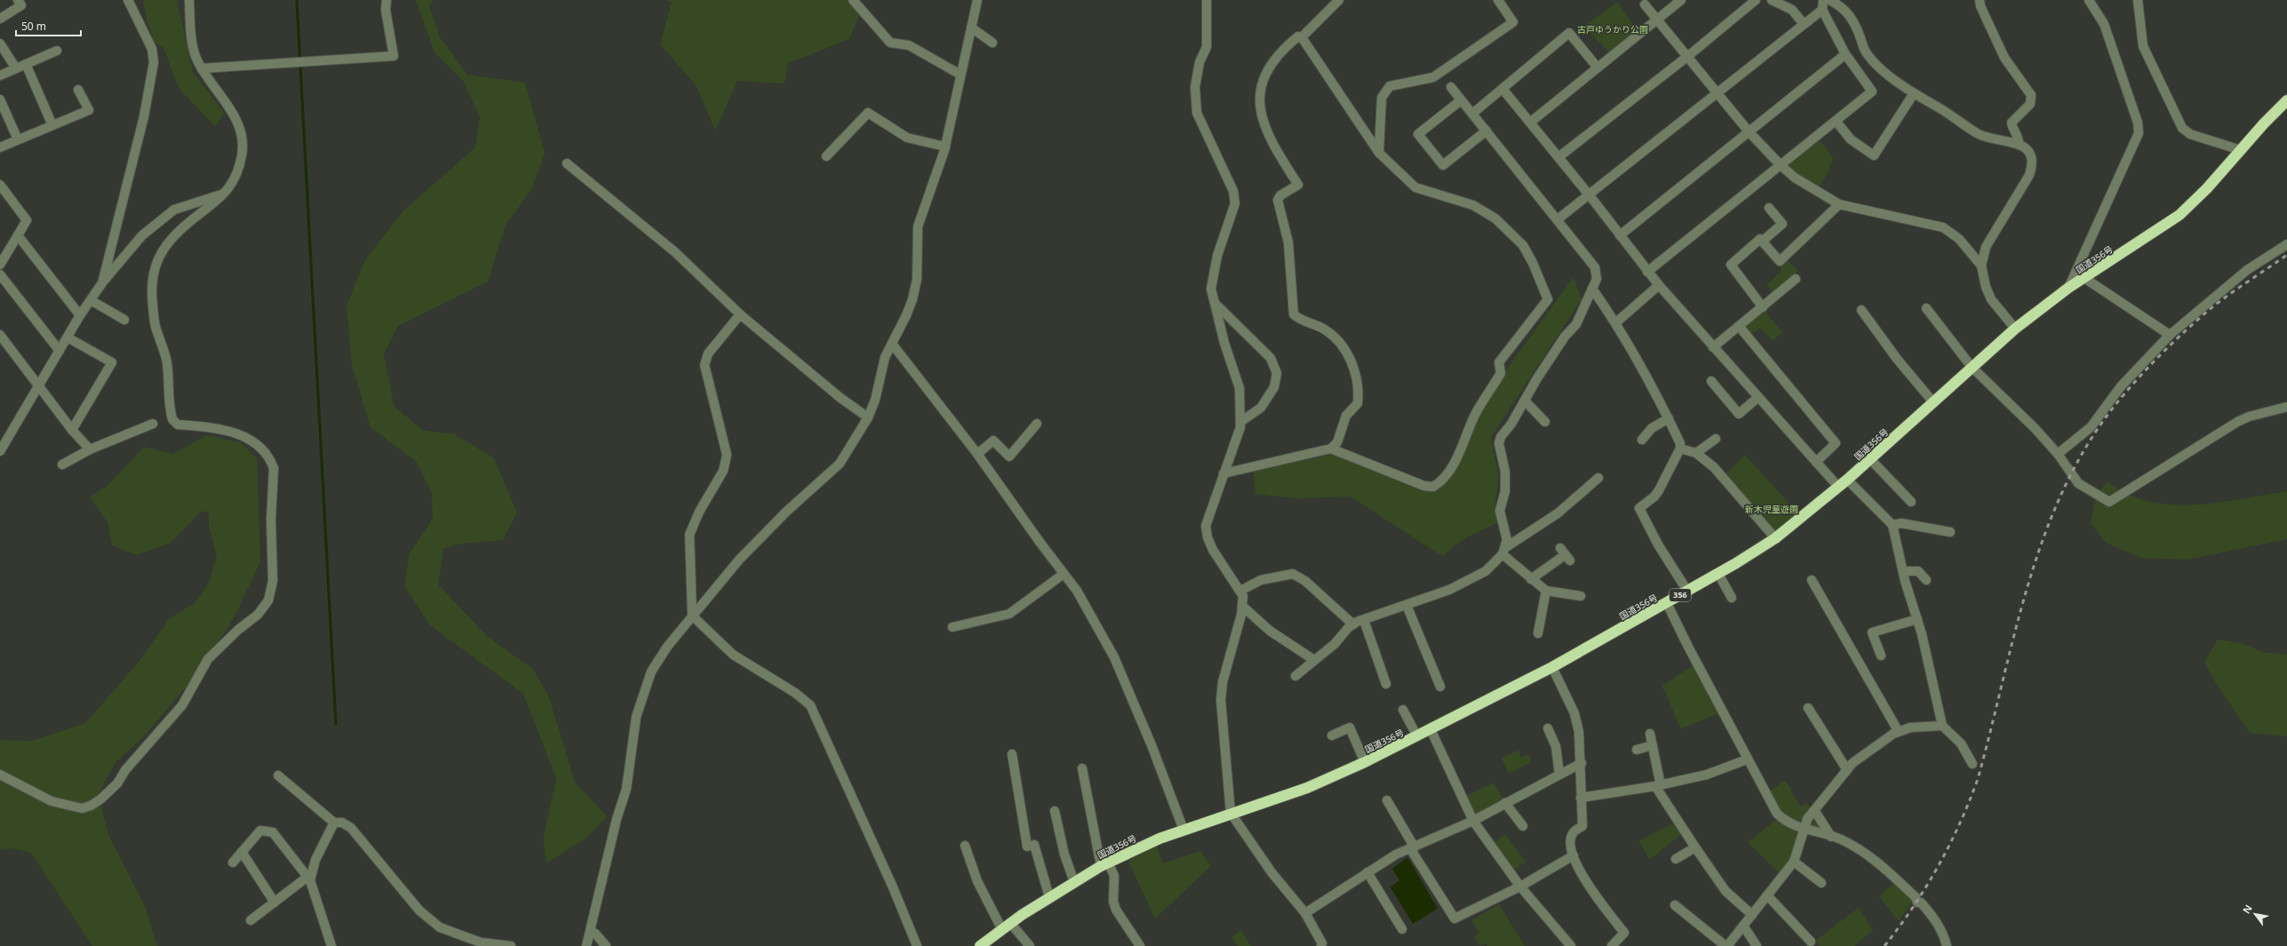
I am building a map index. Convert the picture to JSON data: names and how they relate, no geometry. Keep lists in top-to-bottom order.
{
  "streets": {
    "highway": ["国道356号", "356"]
  },
  "parks": ["古戸ゆうかり公園", "新木児童遊園"],
  "scale_bar": "50 m",
  "north": "top left"
}
